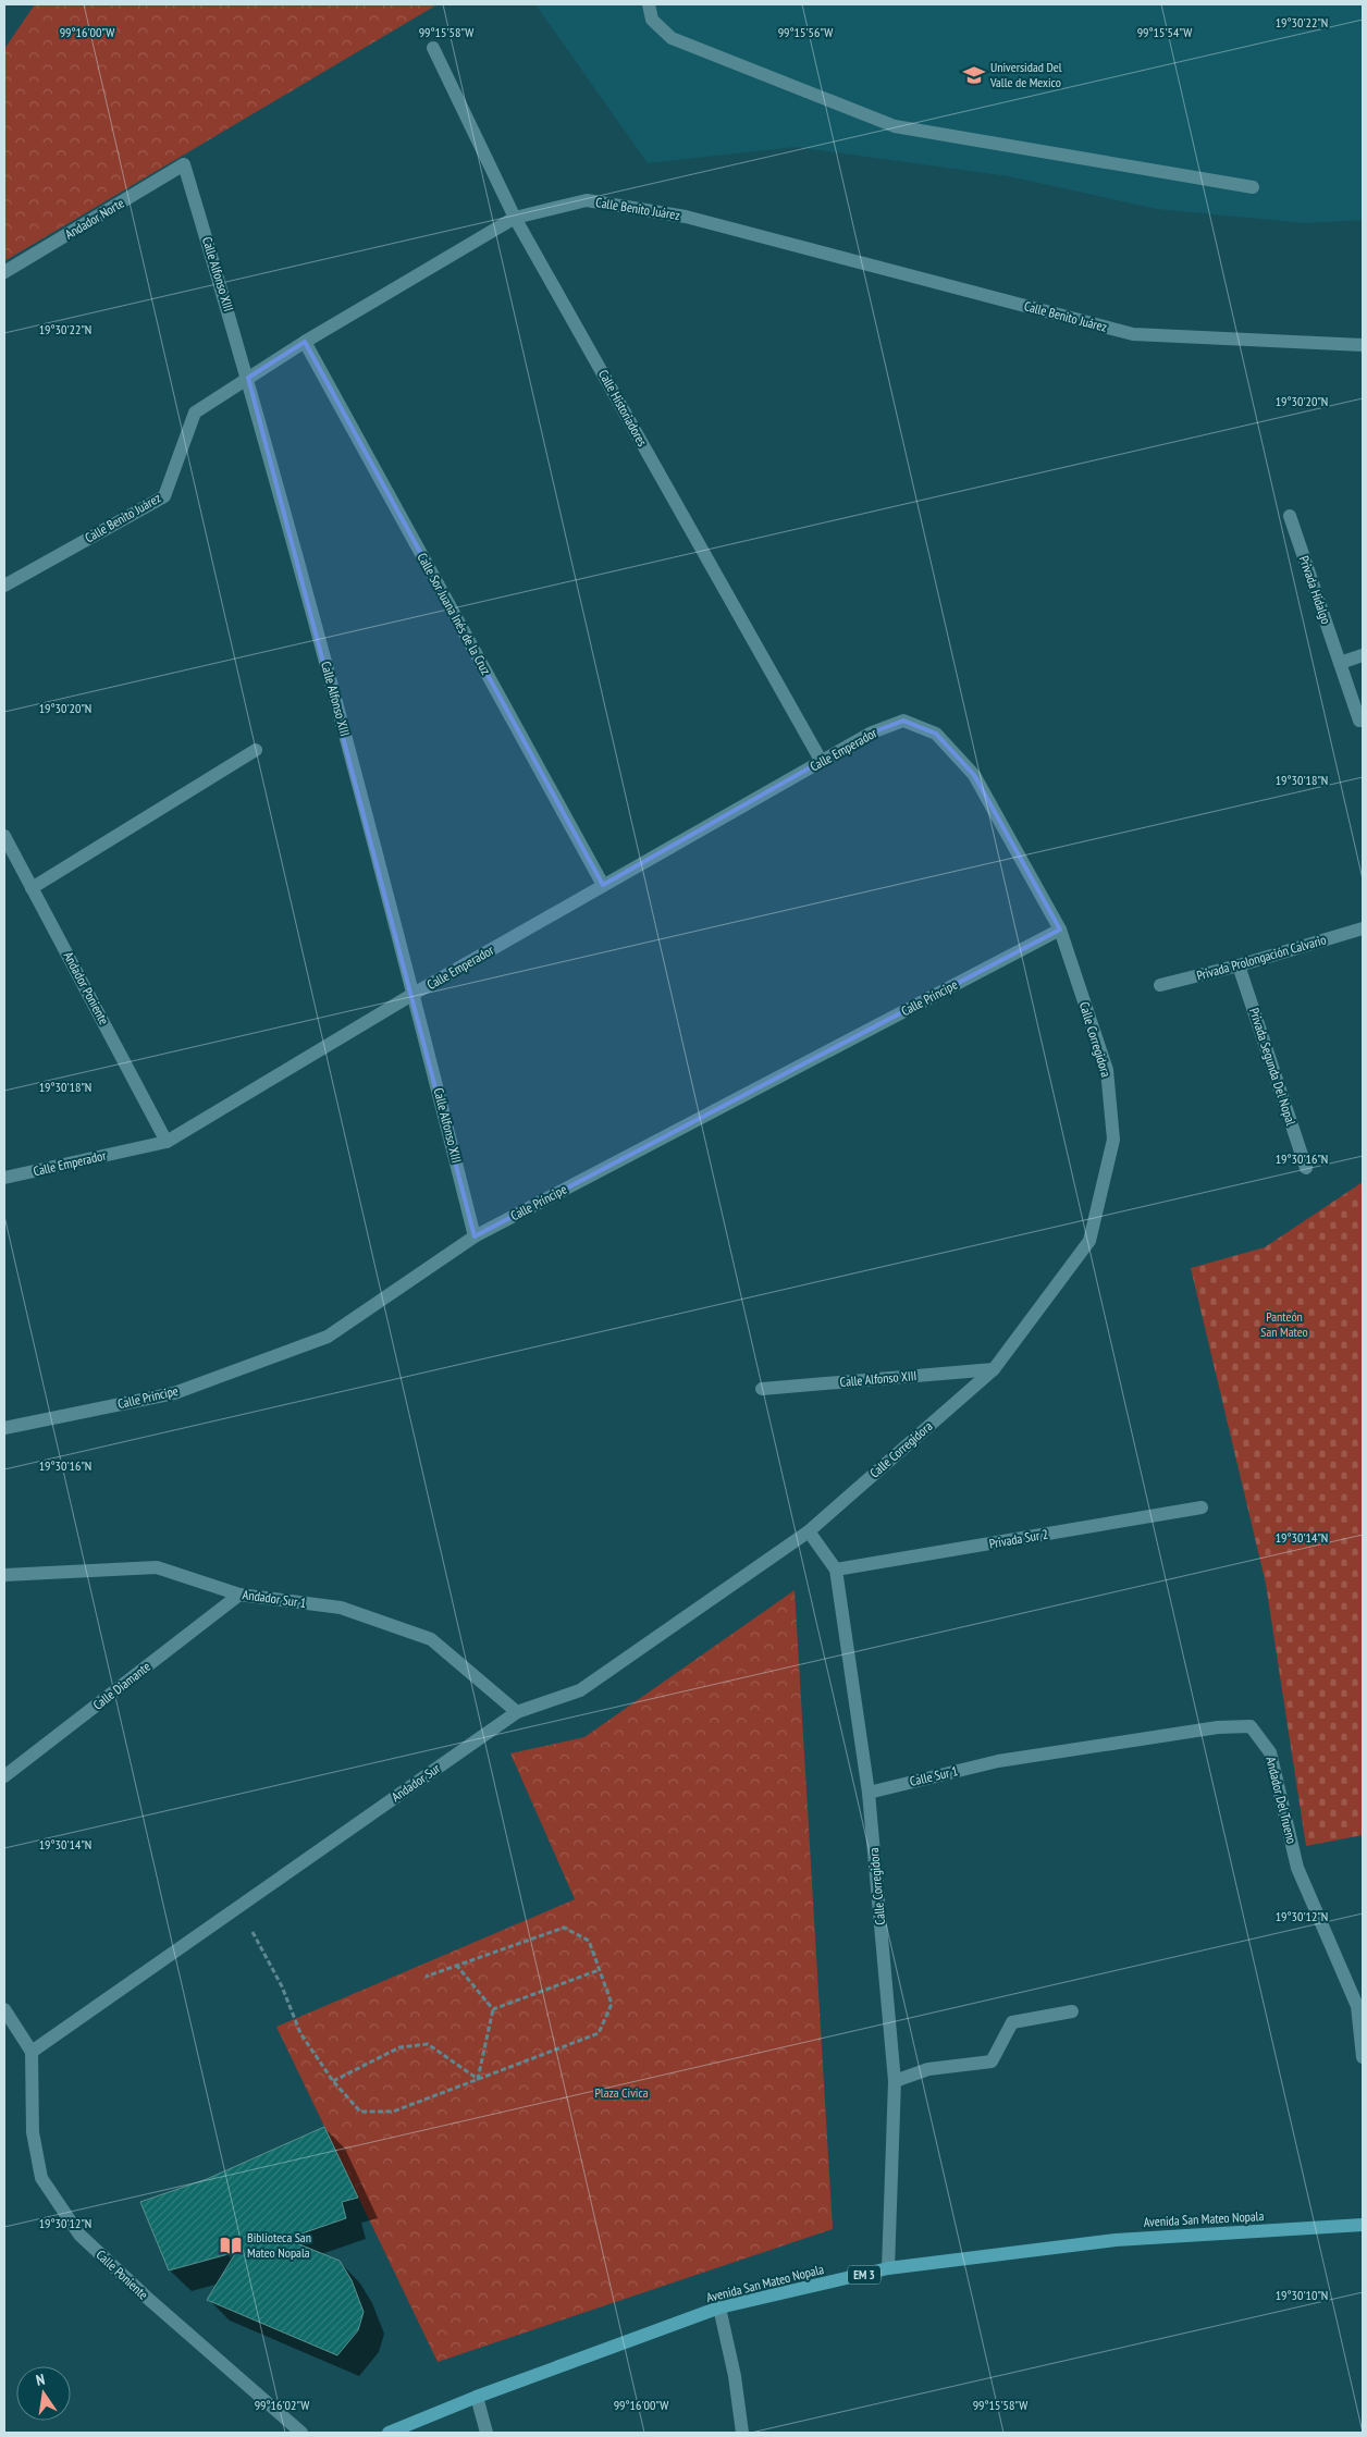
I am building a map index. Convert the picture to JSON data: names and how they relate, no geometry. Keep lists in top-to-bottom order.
{
  "streets": {
    "main road": ["Avenida San Mateo Nopala", "EM 3"],
    "street": [
      "Calle Benito Juárez",
      "Andador Norte",
      "Calle Alfonso XIII",
      "Calle Historiadores",
      "Privada Hidalgo",
      "Calle Sor Juana Inés de la Cruz",
      "Calle Emperador",
      "Privada Prolongación Calvario",
      "Andador Poniente",
      "Calle Príncipe",
      "Calle Corregidora",
      "Privada Segunda Del Nopal",
      "Privada Sur 2",
      "Andador Sur 1",
      "Calle Diamante",
      "Calle Sur 1",
      "Andador Sur",
      "Andador Del Trueno",
      "Calle Poniente"
    ]
  },
  "crossings": [
    ["Calle Benito Juárez", "Calle Alfonso XIII"],
    ["Calle Benito Juárez", "Calle Historiadores"],
    ["Calle Benito Juárez", "Calle Sor Juana Inés de la Cruz"],
    ["Andador Norte", "Calle Alfonso XIII"],
    ["Calle Alfonso XIII", "Calle Emperador"],
    ["Calle Alfonso XIII", "Calle Príncipe"],
    ["Calle Alfonso XIII", "Calle Corregidora"],
    ["Calle Historiadores", "Calle Emperador"],
    ["Calle Sor Juana Inés de la Cruz", "Calle Emperador"],
    ["Calle Emperador", "Andador Poniente"],
    ["Calle Emperador", "Calle Corregidora"],
    ["Privada Prolongación Calvario", "Privada Segunda Del Nopal"],
    ["Calle Príncipe", "Calle Corregidora"],
    ["Calle Corregidora", "Privada Sur 2"],
    ["Calle Corregidora", "Calle Sur 1"],
    ["Calle Corregidora", "Andador Sur"],
    ["Calle Corregidora", "Avenida San Mateo Nopala"],
    ["Andador Sur 1", "Calle Diamante"],
    ["Andador Sur 1", "Andador Sur"],
    ["Calle Sur 1", "Andador Del Trueno"],
    ["Andador Sur", "Calle Poniente"]
  ],
  "parks": ["Panteón San Mateo", "Plaza Civica"],
  "places": {
    "school or university": ["Universidad Del Valle de Mexico"],
    "library": ["Biblioteca San Mateo Nopala"]
  },
  "north": "top",
  "coordinates": [
    "19°30'22\"N",
    "99°16'00\"W",
    "99°15'58\"W",
    "99°15'56\"W",
    "99°15'54\"W",
    "19°30'20\"N",
    "19°30'18\"N",
    "19°30'16\"N",
    "19°30'14\"N",
    "19°30'12\"N",
    "19°30'10\"N",
    "99°16'02\"W"
  ]
}
